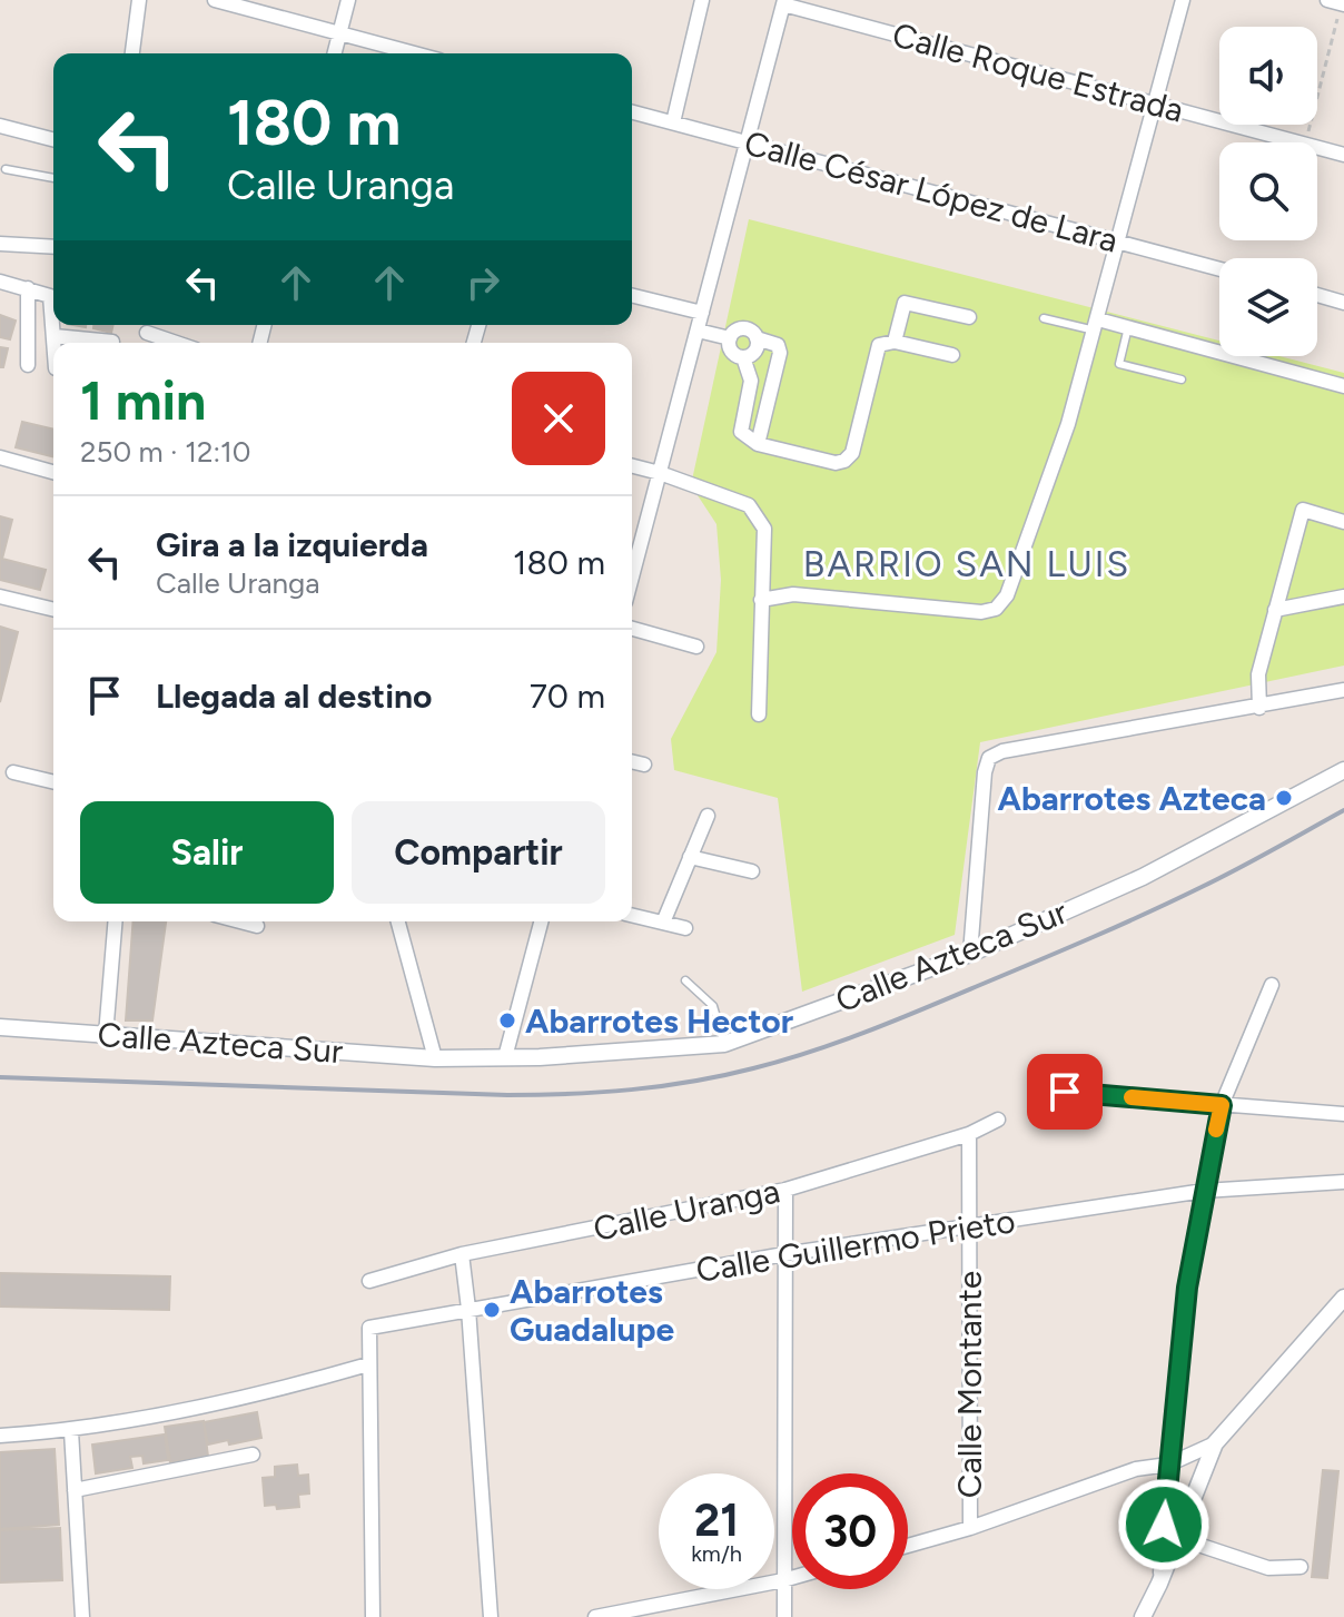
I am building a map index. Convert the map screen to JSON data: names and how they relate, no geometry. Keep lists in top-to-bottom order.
{
  "streets": {
    "street": [
      "Calle Roque Estrada",
      "Calle César López de Lara",
      "Calle Azteca Sur",
      "Calle Uranga",
      "Calle Guillermo Prieto",
      "Calle Montante"
    ]
  },
  "crossings": [
    ["Calle Uranga", "Calle Montante"],
    ["Calle Guillermo Prieto", "Calle Montante"]
  ],
  "districts": ["BARRIO SAN LUIS"],
  "places": ["Abarrotes Azteca", "Abarrotes Hector", "Abarrotes Guadalupe"],
  "page": {
    "turn": ["180 m", "Calle Uranga"],
    "heading": ["1 min", "250 m · 12:10"],
    "list": [
      {
        "name": "Gira a la izquierda",
        "note": "Calle Uranga",
        "value": "180 m"
      },
      {
        "name": "Llegada al destino",
        "value": "70 m"
      }
    ],
    "buttons": ["Salir", "Compartir"],
    "speed": "21 km/h",
    "limit": "30"
  }
}
